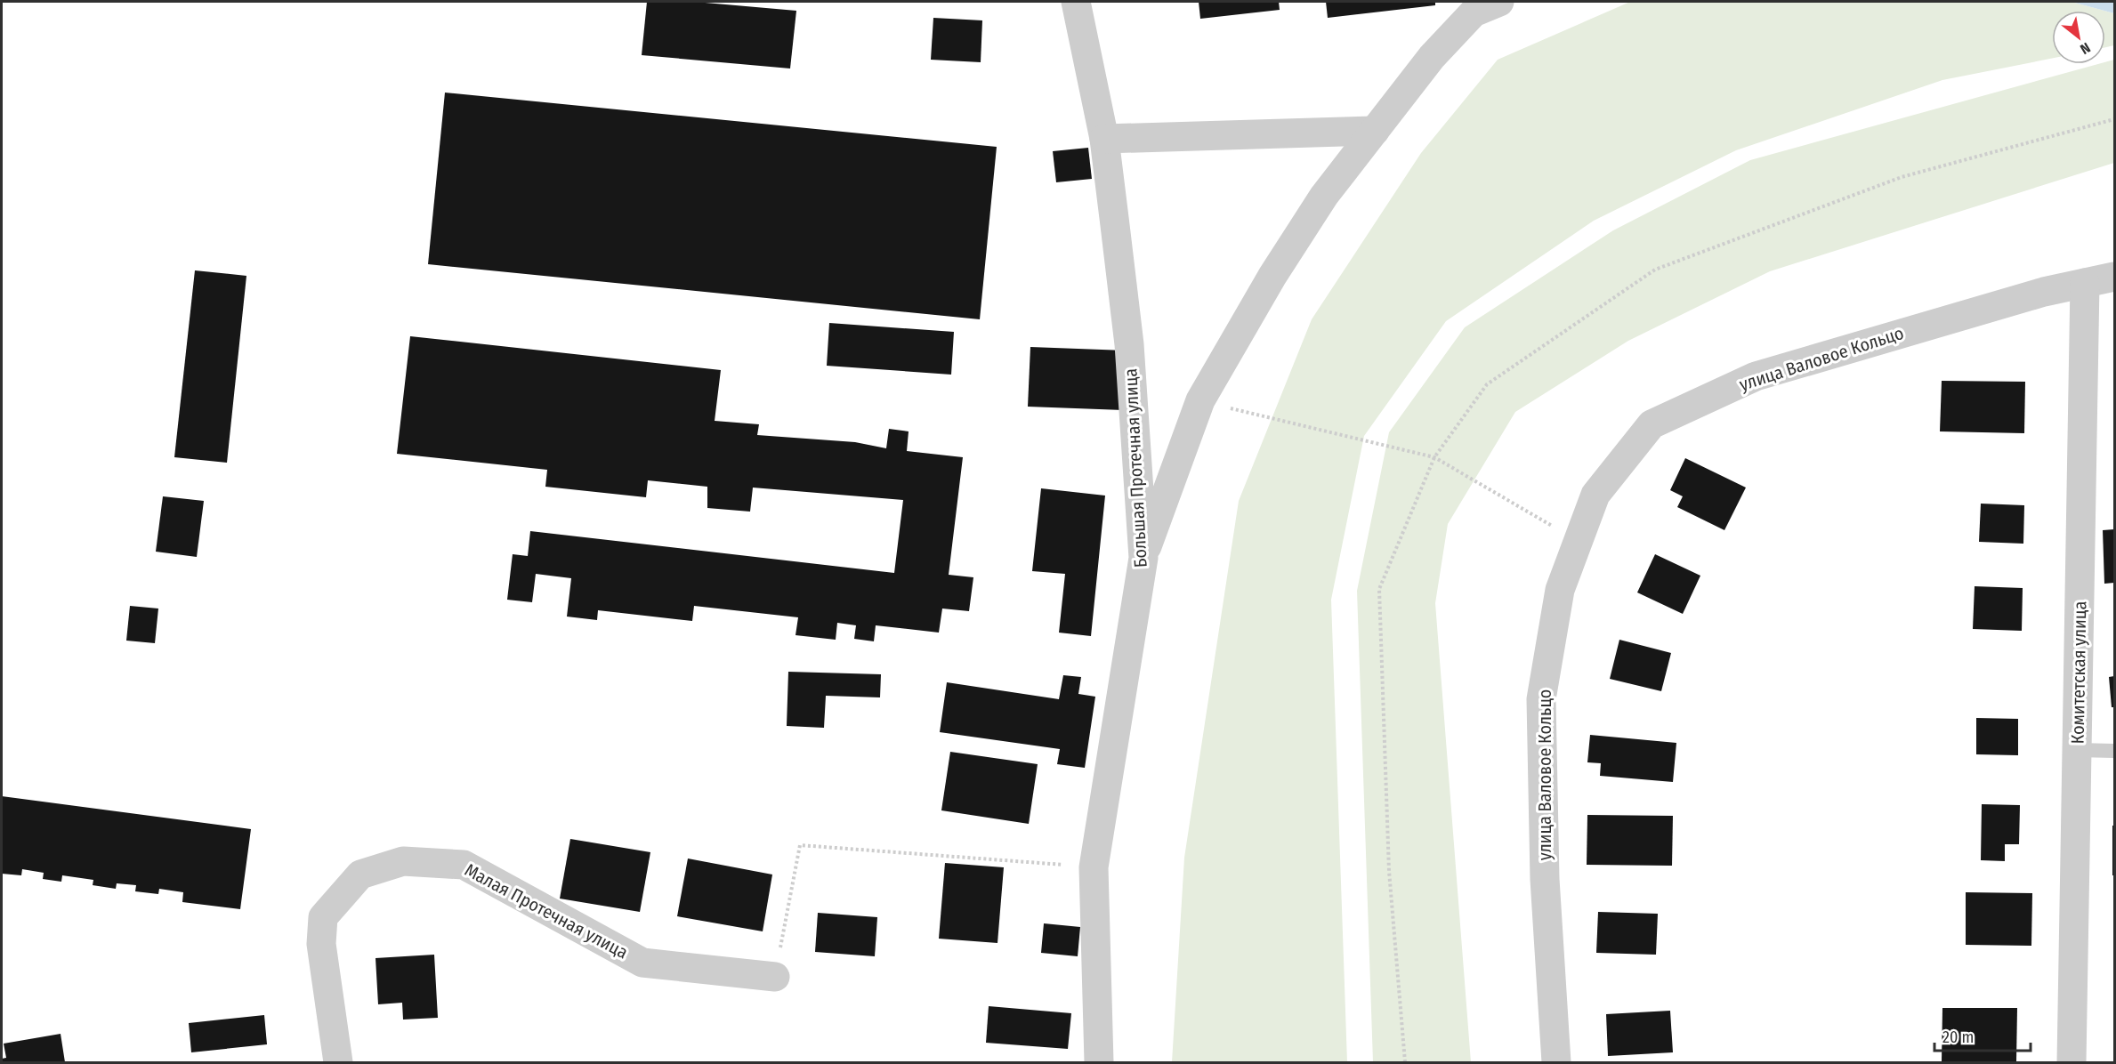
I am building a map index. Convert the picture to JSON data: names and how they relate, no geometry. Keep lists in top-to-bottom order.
{
  "streets": {
    "street": [
      "улица Валовое Кольцо",
      "Большая Протечная улица",
      "Комитетская улица",
      "Малая Протечная улица"
    ]
  },
  "crossings": [
    ["улица Валовое Кольцо", "Комитетская улица"]
  ],
  "scale_bar": "20 m",
  "north": "bottom right"
}
